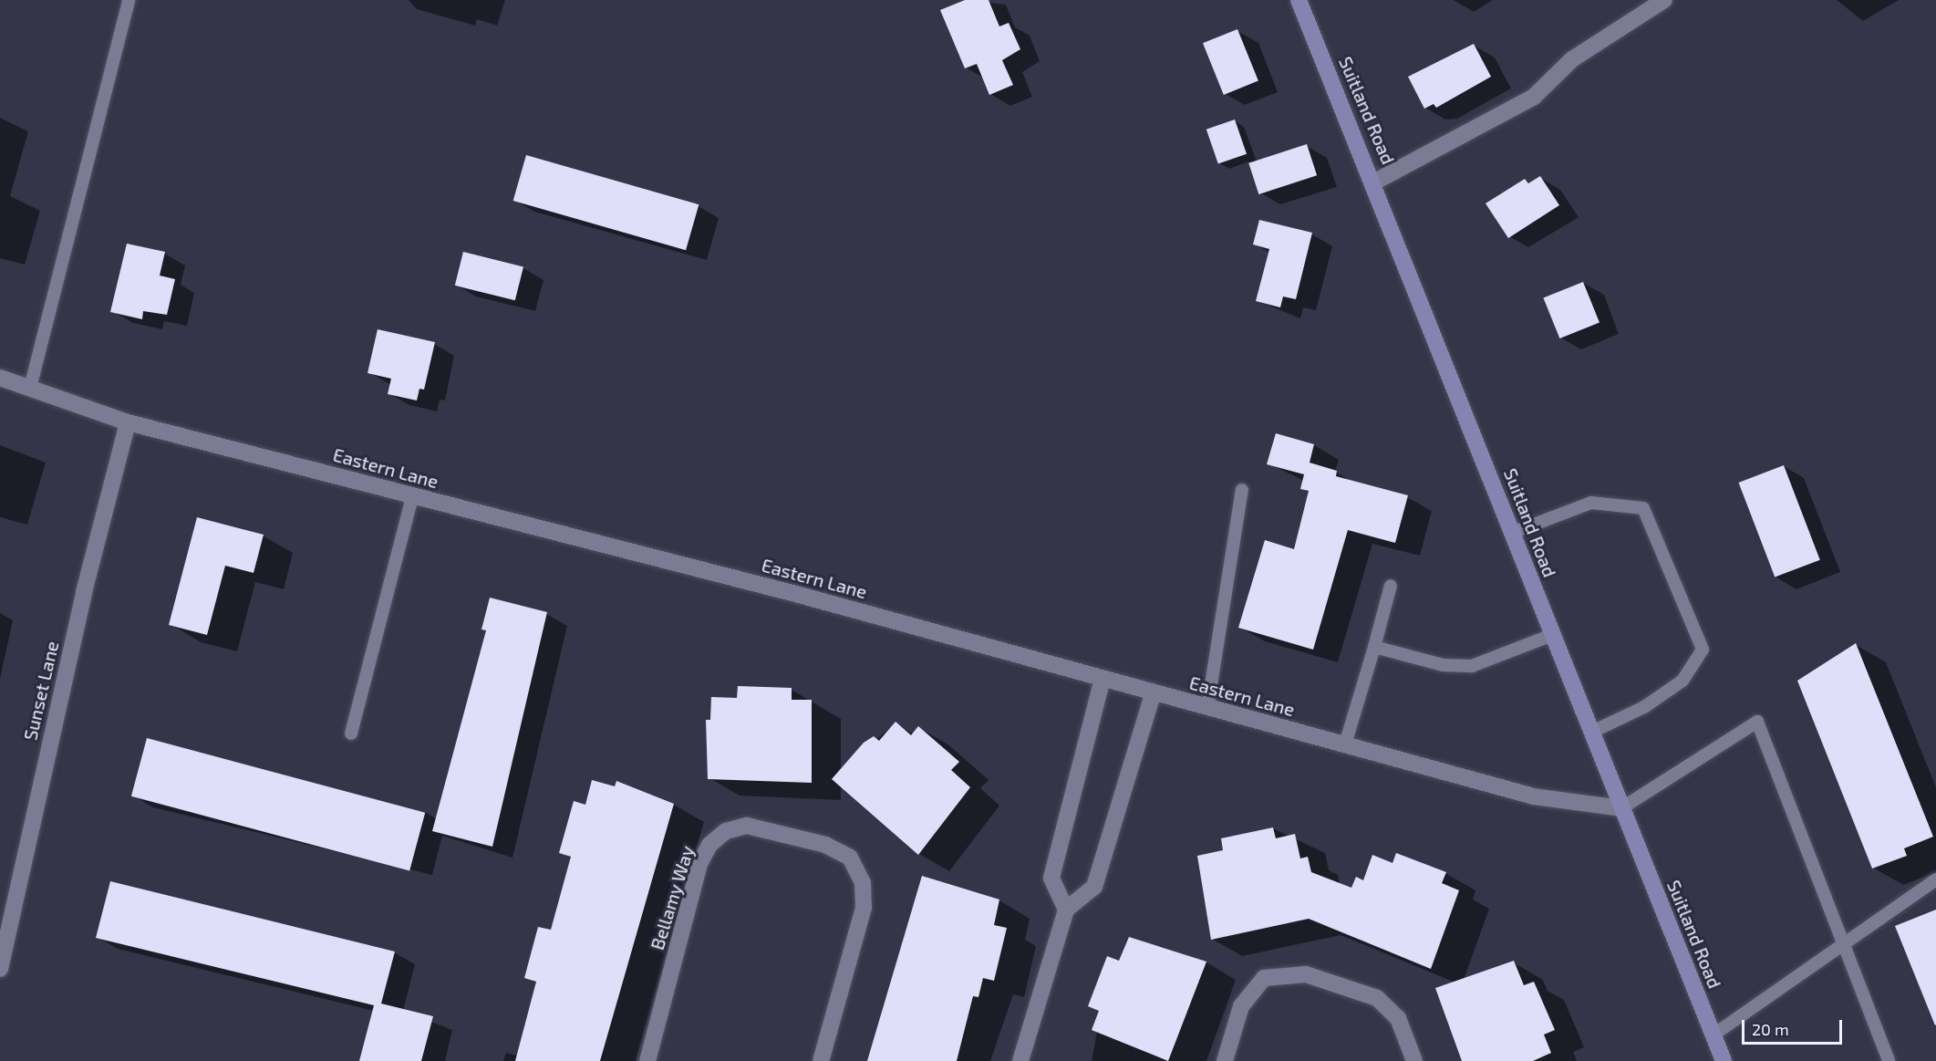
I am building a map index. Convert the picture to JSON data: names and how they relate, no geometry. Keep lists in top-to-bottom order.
{
  "streets": {
    "main road": ["Suitland Road"],
    "street": ["Eastern Lane", "Sunset Lane", "Bellamy Way"]
  },
  "crossings": [
    ["Suitland Road", "Eastern Lane"],
    ["Eastern Lane", "Sunset Lane"]
  ],
  "scale_bar": "20 m"
}
